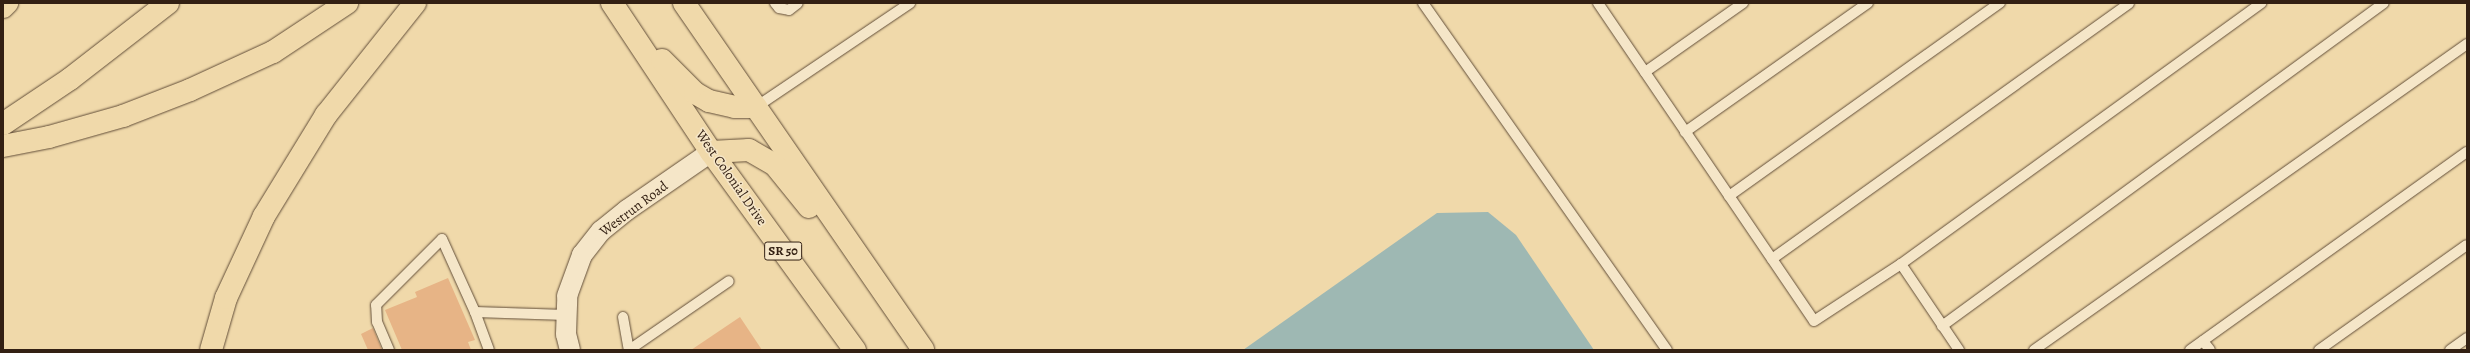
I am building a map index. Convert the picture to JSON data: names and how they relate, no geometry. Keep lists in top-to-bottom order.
{
  "streets": {
    "highway": ["West Colonial Drive", "SR 50"],
    "street": ["Westrun Road"]
  },
  "crossings": [
    ["West Colonial Drive", "Westrun Road"]
  ]
}
